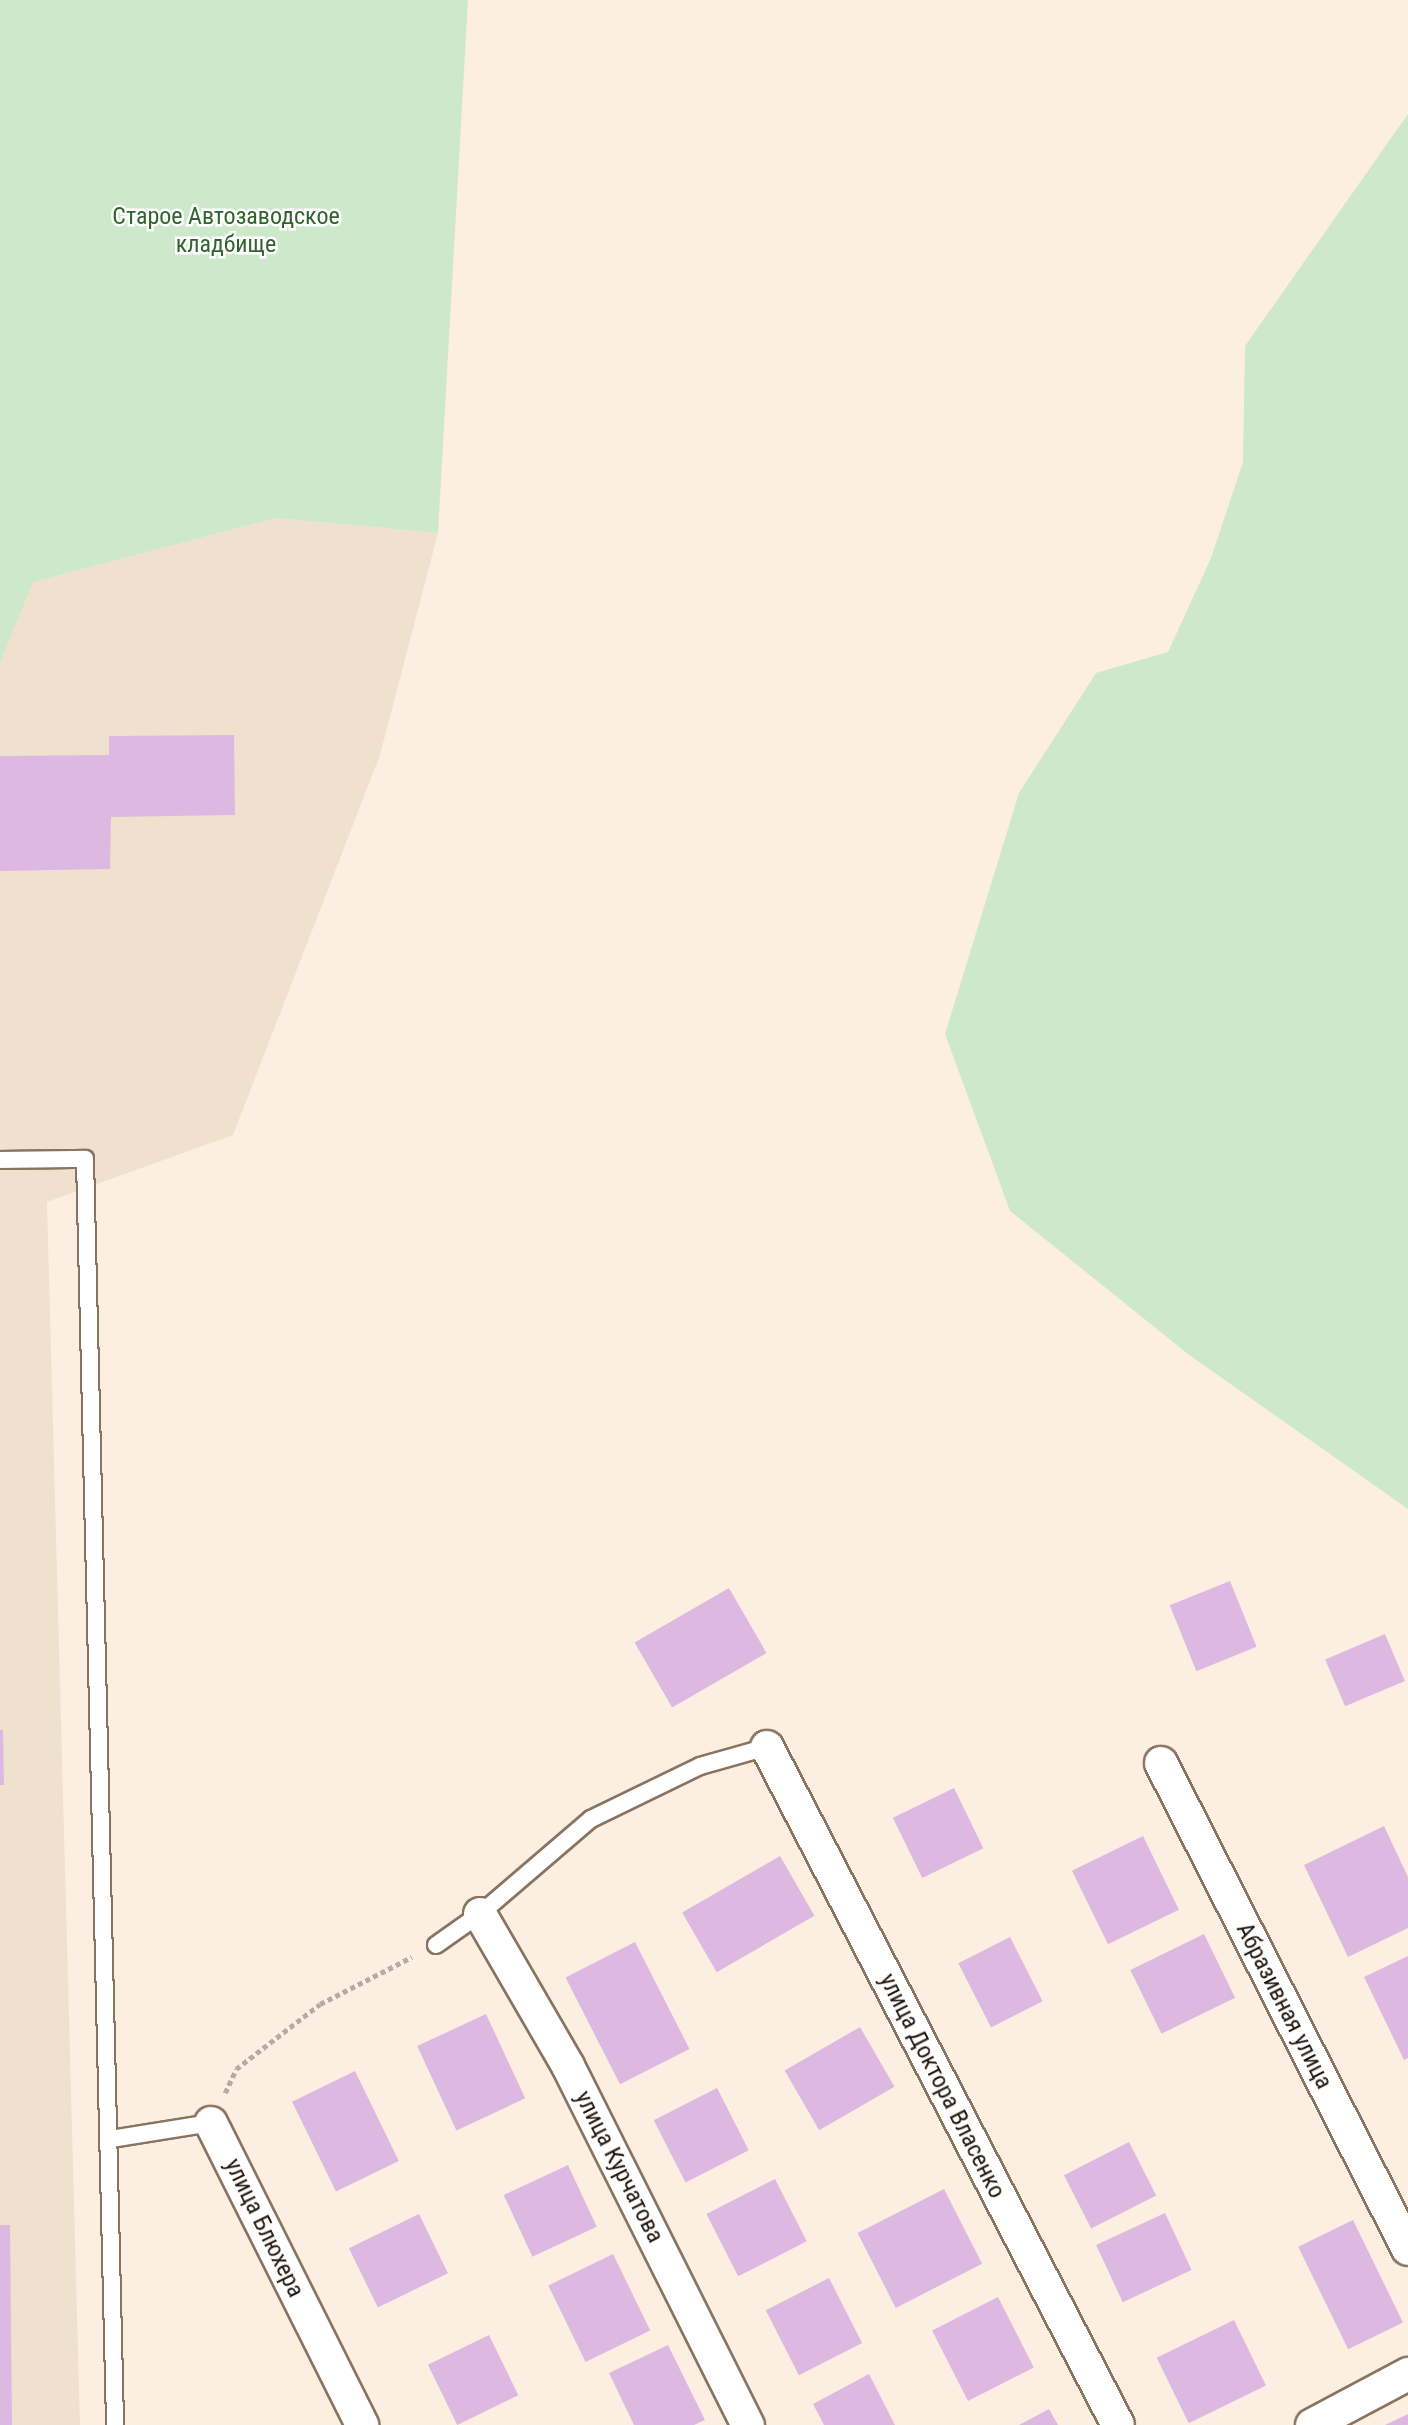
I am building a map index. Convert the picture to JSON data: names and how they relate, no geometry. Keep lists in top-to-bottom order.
{
  "streets": {
    "street": [
      "Абразивная улица",
      "улица Доктора Власенко",
      "улица Курчатова",
      "улица Блюхера"
    ]
  },
  "parks": ["Старое Автозаводское кладбище"]
}
